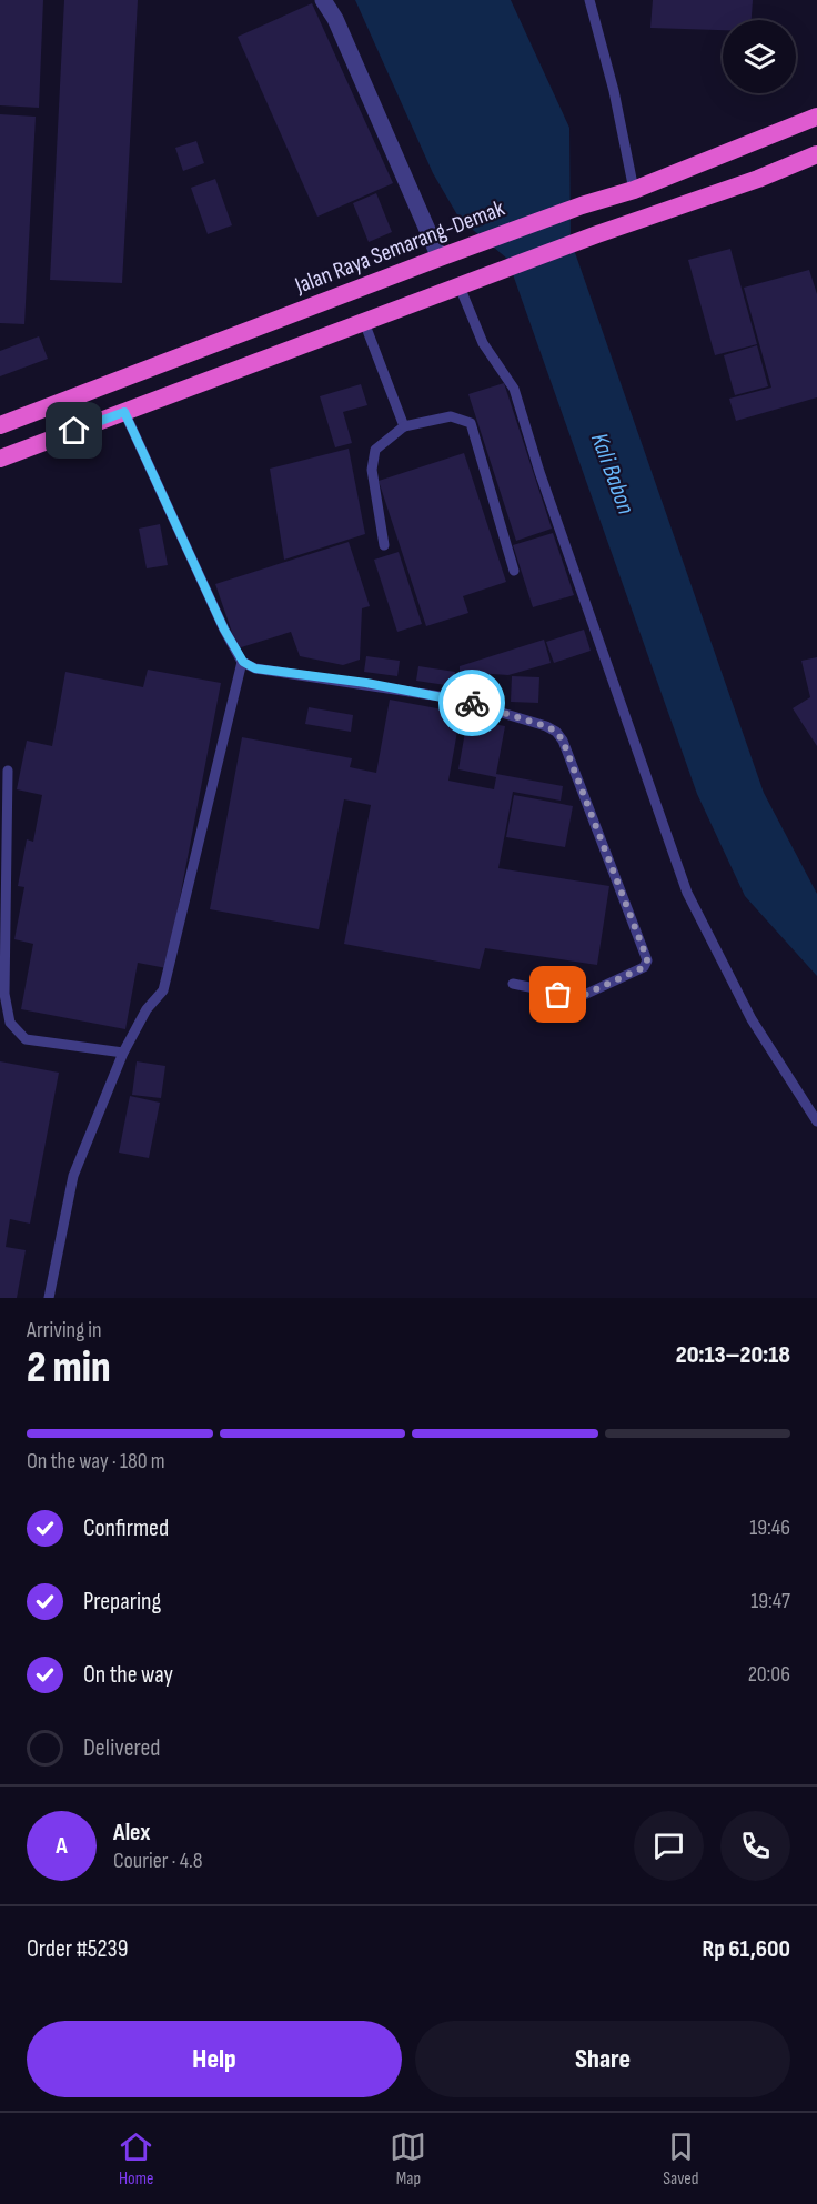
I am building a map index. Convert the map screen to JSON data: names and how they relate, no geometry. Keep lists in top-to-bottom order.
{
  "streets": {
    "highway": ["Jalan Raya Semarang-Demak"]
  },
  "water": ["Kali Babon"],
  "page": {
    "heading": ["2 min", "Arriving in", "20:13–20:18"],
    "panel": [
      "Alex",
      "Courier · 4.8",
      "Order #5239",
      "Rp 61,600"
    ],
    "bar": "On the way · 180 m",
    "list": [
      ["Confirmed", "19:46"],
      ["Preparing", "19:47"],
      ["On the way", "20:06"],
      "Delivered"
    ],
    "round": "A",
    "buttons": ["Help", "Share"],
    "tabs": ["Home", "Map", "Saved"]
  }
}
